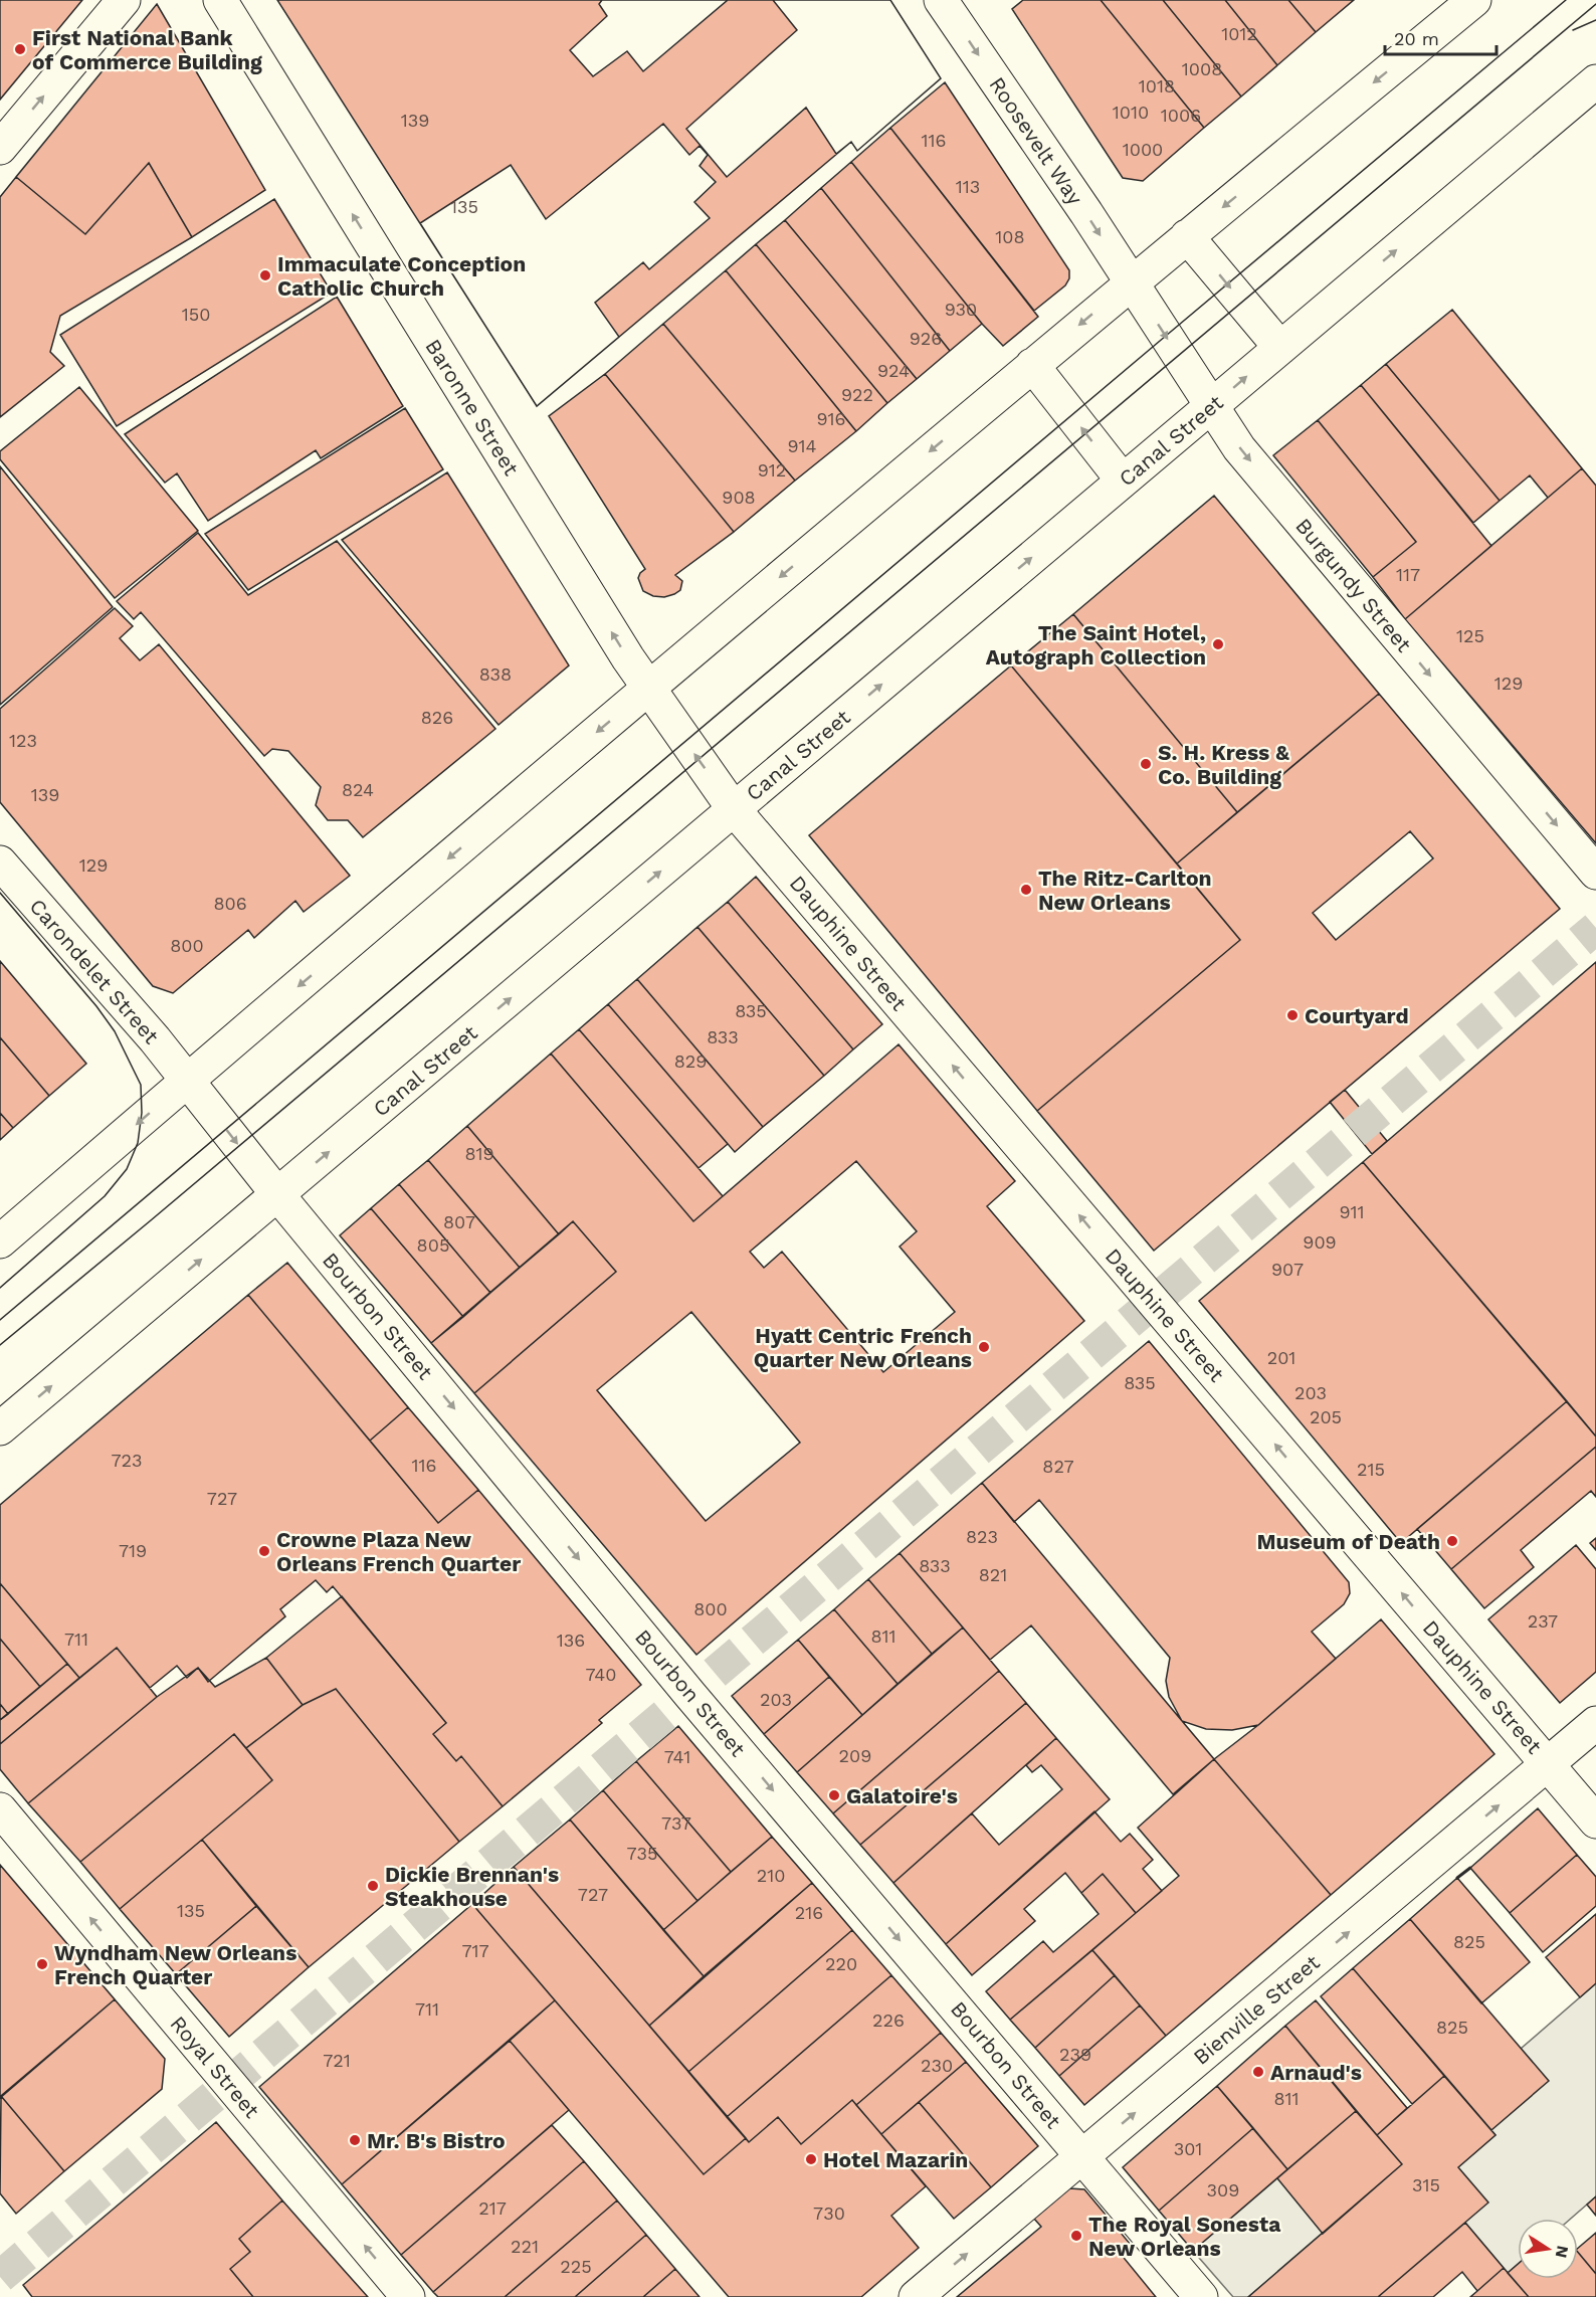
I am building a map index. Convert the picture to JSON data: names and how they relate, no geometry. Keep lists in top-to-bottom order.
{
  "streets": {
    "street": [
      "Roosevelt Way",
      "Baronne Street",
      "Canal Street",
      "Burgundy Street",
      "Dauphine Street",
      "Carondelet Street",
      "Bourbon Street",
      "Bienville Street",
      "Royal Street"
    ]
  },
  "crossings": [
    ["Roosevelt Way", "Burgundy Street"],
    ["Baronne Street", "Canal Street"],
    ["Baronne Street", "Dauphine Street"],
    ["Canal Street", "Burgundy Street"],
    ["Canal Street", "Dauphine Street"],
    ["Canal Street", "Bourbon Street"],
    ["Dauphine Street", "Bienville Street"],
    ["Carondelet Street", "Bourbon Street"],
    ["Bourbon Street", "Bienville Street"]
  ],
  "one_way": [
    "Roosevelt Way",
    "Baronne Street",
    "Dauphine Street",
    "Bourbon Street",
    "Bienville Street",
    "Royal Street"
  ],
  "places": [
    "First National Bank of Commerce Building",
    "Immaculate Conception Catholic Church",
    "The Saint Hotel, Autograph Collection",
    "S. H. Kress & Co. Building",
    "The Ritz-Carlton New Orleans",
    "Courtyard",
    "Hyatt Centric French Quarter New Orleans",
    "Museum of Death",
    "Crowne Plaza New Orleans French Quarter",
    "Galatoire's",
    "Dickie Brennan's Steakhouse",
    "Wyndham New Orleans French Quarter",
    "Arnaud's",
    "Mr. B's Bistro",
    "Hotel Mazarin",
    "The Royal Sonesta New Orleans"
  ],
  "house_numbers": [
    "1012",
    "1008",
    "1018",
    "1010",
    "1006",
    "139",
    "116",
    "1000",
    "113",
    "135",
    "108",
    "930",
    "150",
    "926",
    "924",
    "922",
    "916",
    "914",
    "912",
    "908",
    "117",
    "125",
    "838",
    "129",
    "826",
    "123",
    "824",
    "139",
    "129",
    "806",
    "800",
    "835",
    "833",
    "829",
    "819",
    "911",
    "807",
    "909",
    "805",
    "907",
    "201",
    "835",
    "203",
    "205",
    "723",
    "116",
    "827",
    "215",
    "727",
    "823",
    "719",
    "833",
    "821",
    "800",
    "237",
    "811",
    "711",
    "136",
    "740",
    "203",
    "209",
    "741",
    "737",
    "735",
    "210",
    "727",
    "135",
    "216",
    "825",
    "717",
    "220",
    "711",
    "226",
    "825",
    "239",
    "721",
    "230",
    "811",
    "301",
    "315",
    "309",
    "217",
    "730",
    "221",
    "225"
  ],
  "scale_bar": "20 m",
  "north": "right"
}
